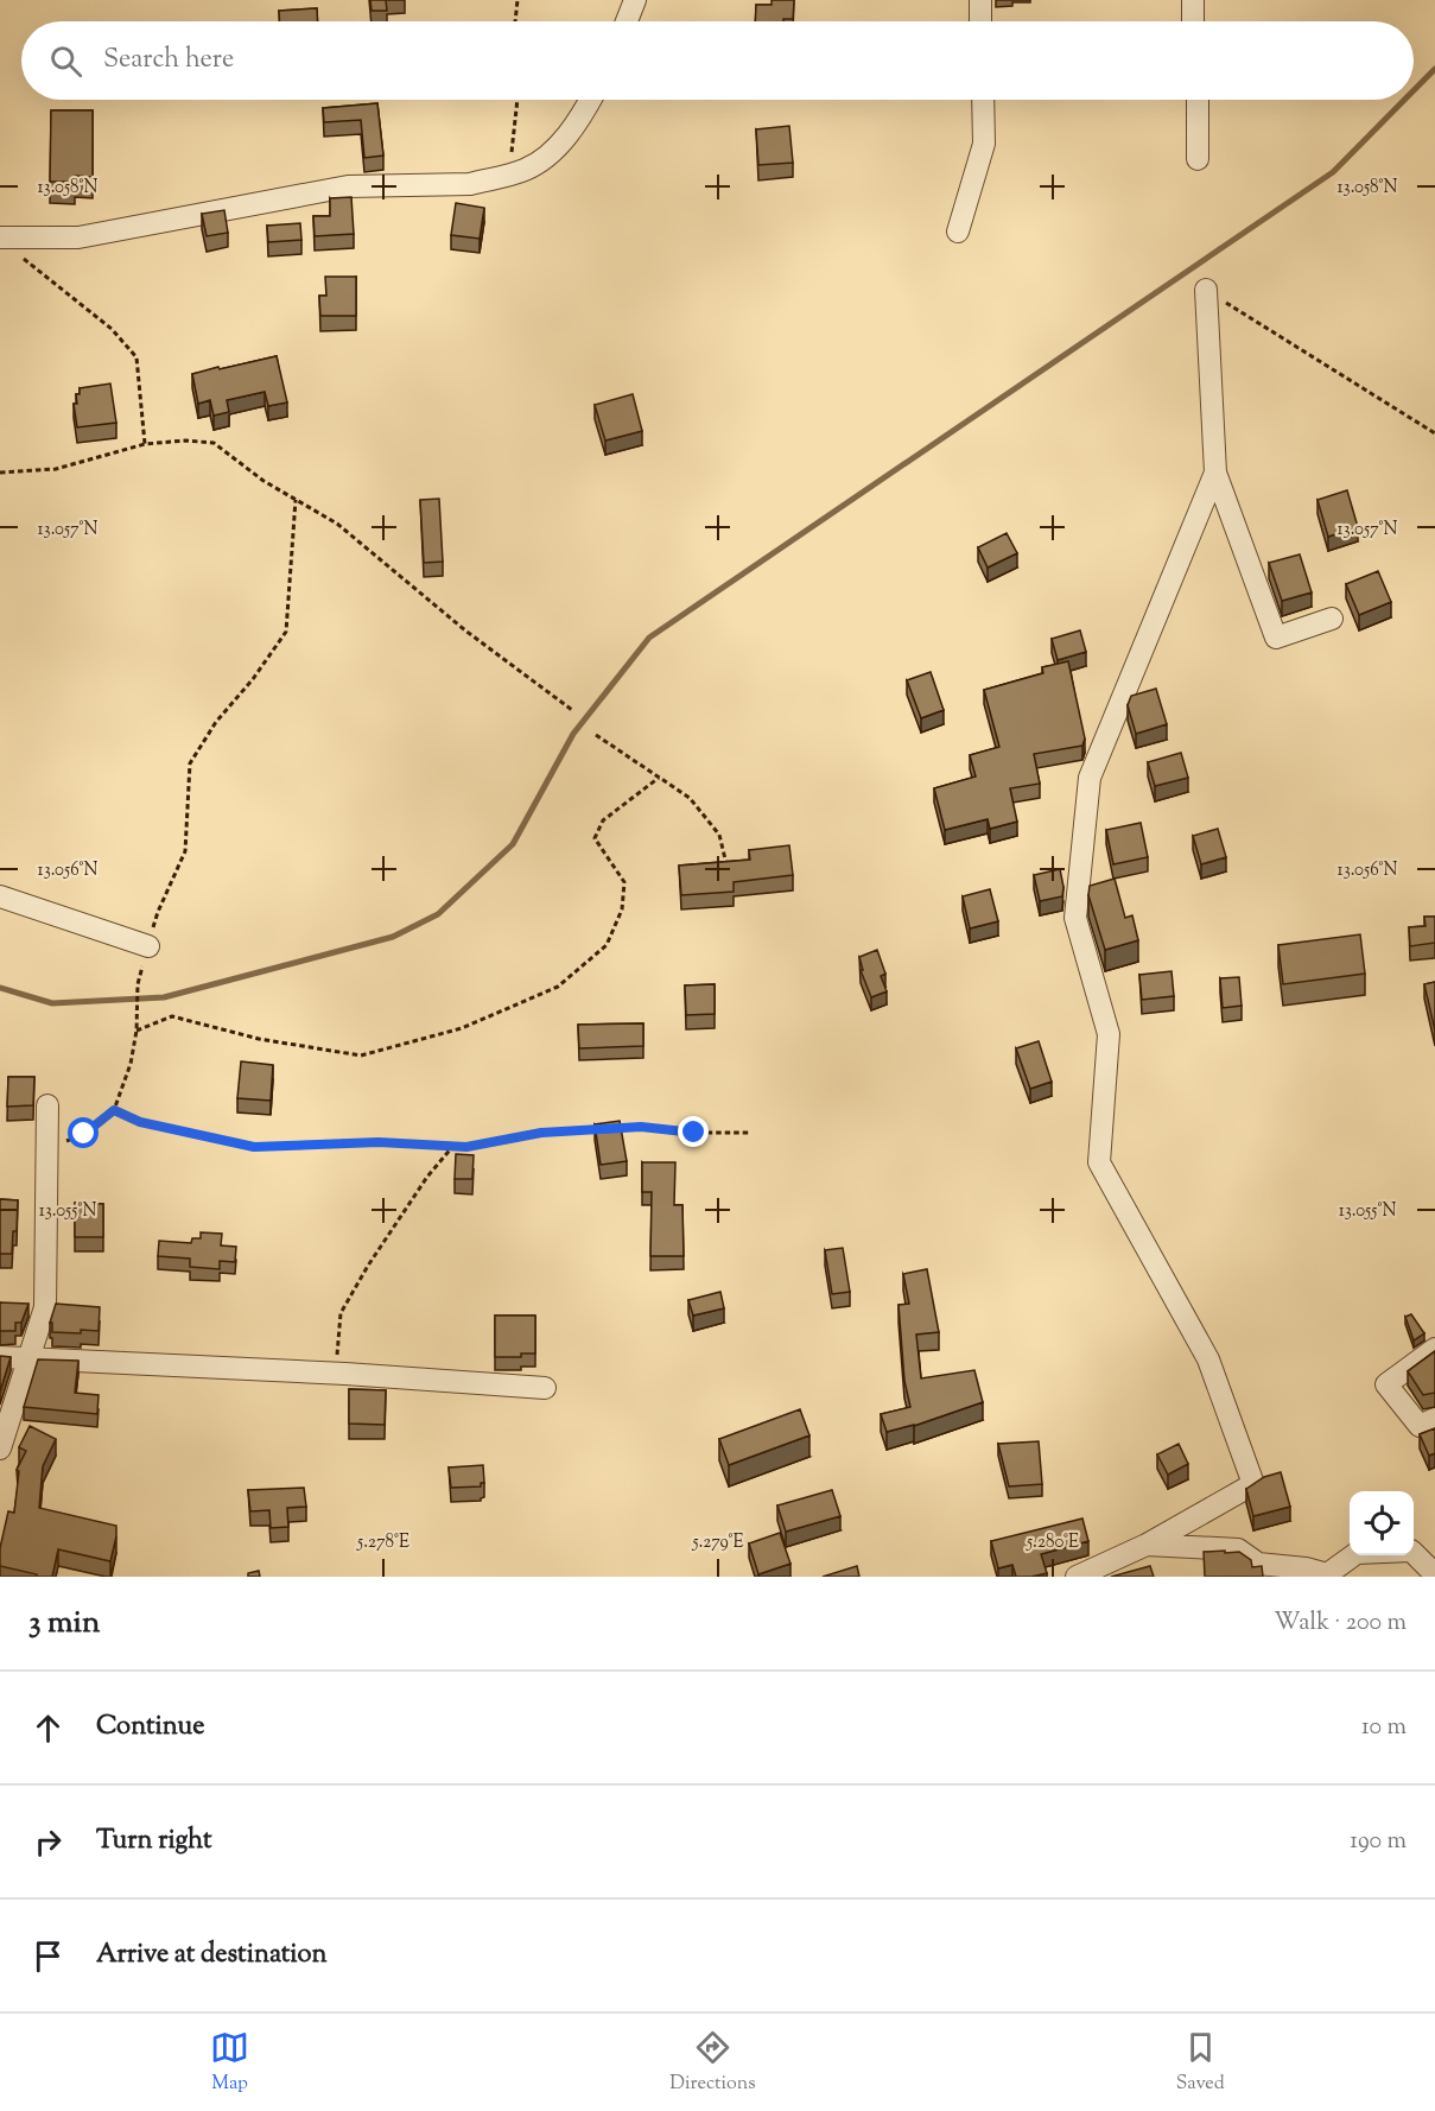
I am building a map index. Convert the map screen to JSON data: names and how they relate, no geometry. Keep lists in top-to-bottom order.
{
  "page": {
    "search": "Search here",
    "heading": ["3 min", "Walk · 200 m"],
    "list": [
      ["Continue", "10 m"],
      ["Turn right", "190 m"],
      "Arrive at destination"
    ],
    "nav": ["Map", "Directions", "Saved"]
  },
  "coordinates": [
    "13.058°N",
    "13.057°N",
    "13.056°N",
    "13.055°N",
    "5.278°E",
    "5.279°E",
    "5.280°E"
  ]
}
